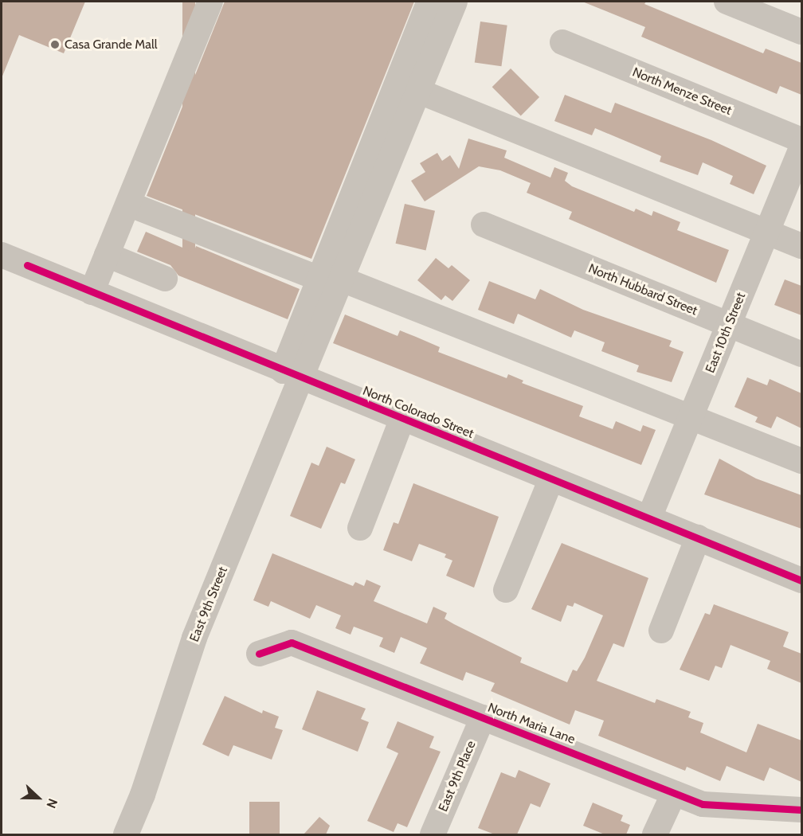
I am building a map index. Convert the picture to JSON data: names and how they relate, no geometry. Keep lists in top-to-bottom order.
{
  "streets": {
    "street": [
      "North Menze Street",
      "North Hubbard Street",
      "East 10th Street",
      "North Colorado Street",
      "East 9th Street",
      "North Maria Lane",
      "East 9th Place"
    ]
  },
  "crossings": [
    ["North Hubbard Street", "East 10th Street"],
    ["East 10th Street", "North Colorado Street"],
    ["North Colorado Street", "East 9th Street"],
    ["North Maria Lane", "East 9th Place"]
  ],
  "places": ["Casa Grande Mall"],
  "north": "right"
}
